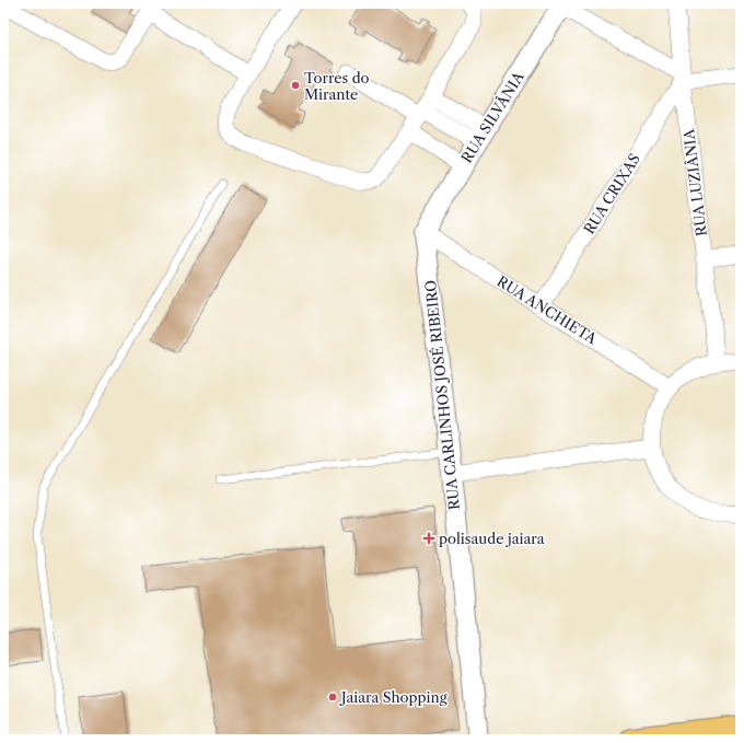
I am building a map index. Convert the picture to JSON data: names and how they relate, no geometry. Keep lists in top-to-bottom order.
{
  "streets": {
    "street": [
      "RUA SILVÂNIA",
      "RUA LUZIÂNIA",
      "RUA CRIXAS",
      "RUA ANCHIETA",
      "RUA CARLINHOS JOSÉ RIBEIRO"
    ]
  },
  "crossings": [
    ["RUA SILVÂNIA", "RUA ANCHIETA"],
    ["RUA SILVÂNIA", "RUA CARLINHOS JOSÉ RIBEIRO"],
    ["RUA LUZIÂNIA", "RUA CRIXAS"],
    ["RUA CRIXAS", "RUA ANCHIETA"],
    ["RUA ANCHIETA", "RUA CARLINHOS JOSÉ RIBEIRO"]
  ],
  "places": {
    "other": ["Torres do Mirante", "Jaiara Shopping"],
    "health": ["polisaude jaiara"]
  }
}
